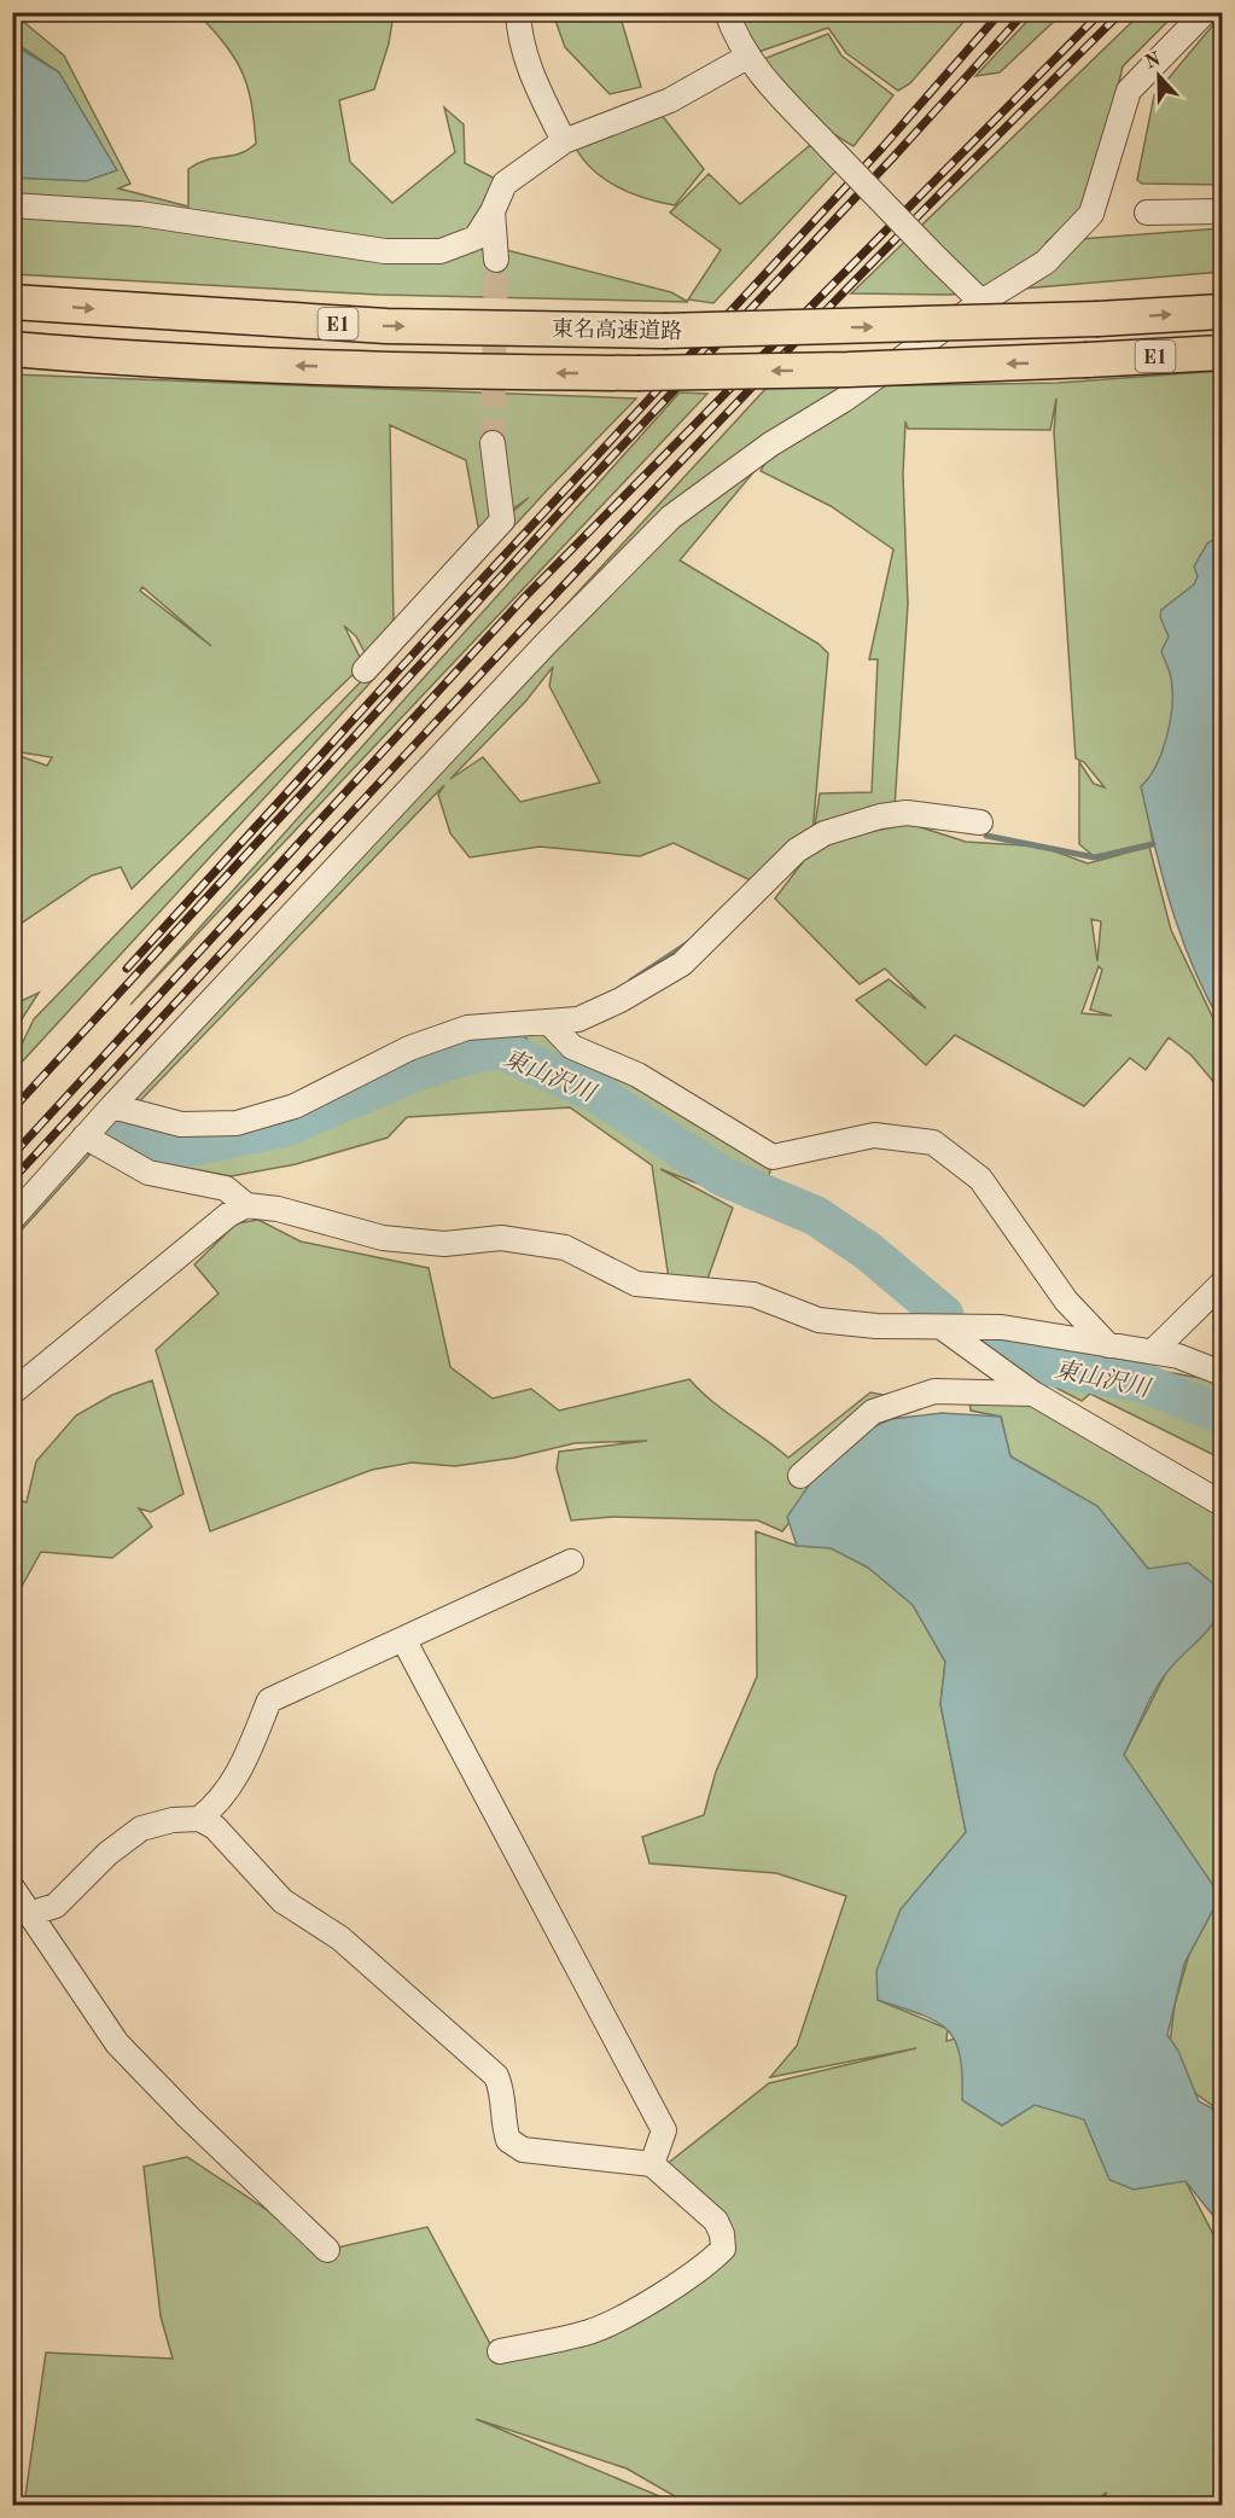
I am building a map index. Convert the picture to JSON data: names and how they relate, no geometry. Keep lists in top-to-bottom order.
{
  "streets": {
    "highway": ["E1", "東名高速道路"]
  },
  "water": ["東山沢川"],
  "north": "top"
}
